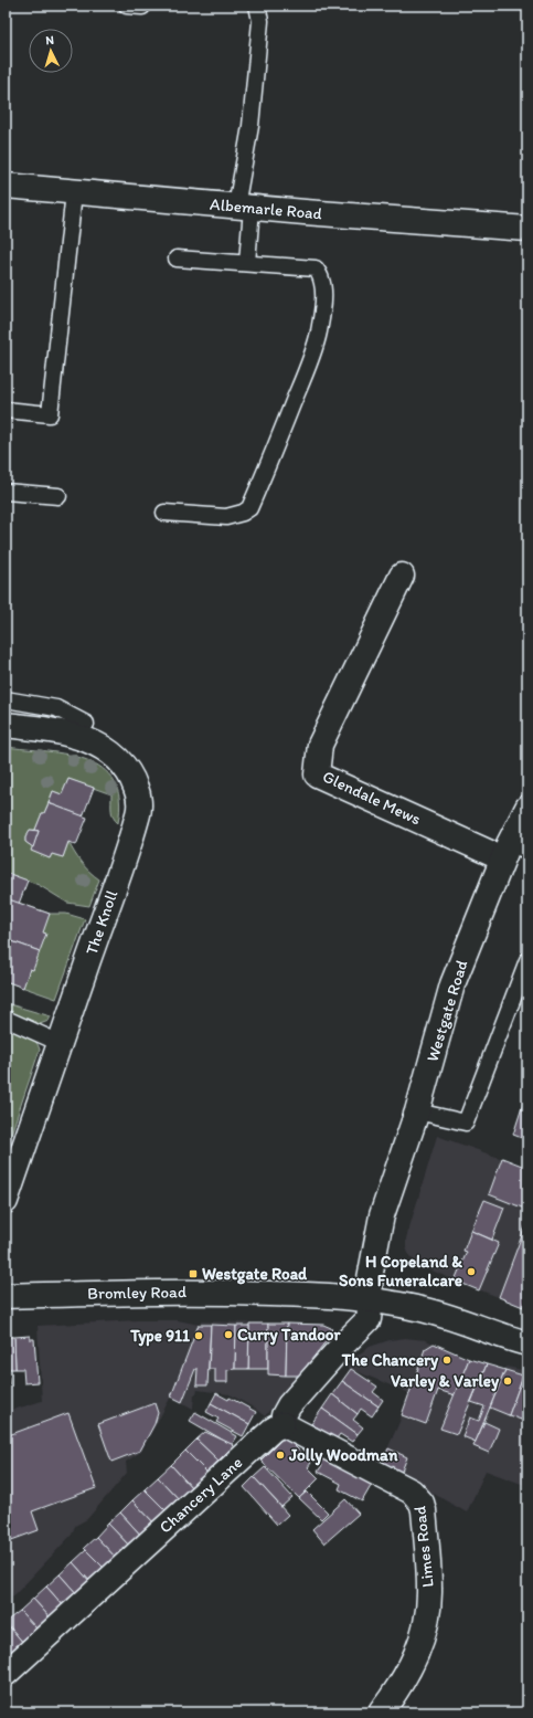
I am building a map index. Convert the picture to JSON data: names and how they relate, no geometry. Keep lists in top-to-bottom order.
{
  "streets": {
    "street": [
      "Albemarle Road",
      "Glendale Mews",
      "The Knoll",
      "Westgate Road",
      "Bromley Road",
      "Chancery Lane",
      "Limes Road"
    ]
  },
  "crossings": [
    ["Glendale Mews", "Westgate Road"],
    ["Westgate Road", "Bromley Road"],
    ["Chancery Lane", "Limes Road"]
  ],
  "places": {
    "other": [
      "H Copeland & Sons Funeralcare",
      "Curry Tandoor",
      "Type 911",
      "The Chancery",
      "Varley & Varley",
      "Jolly Woodman"
    ],
    "transit": ["Westgate Road"]
  },
  "north": "top"
}
